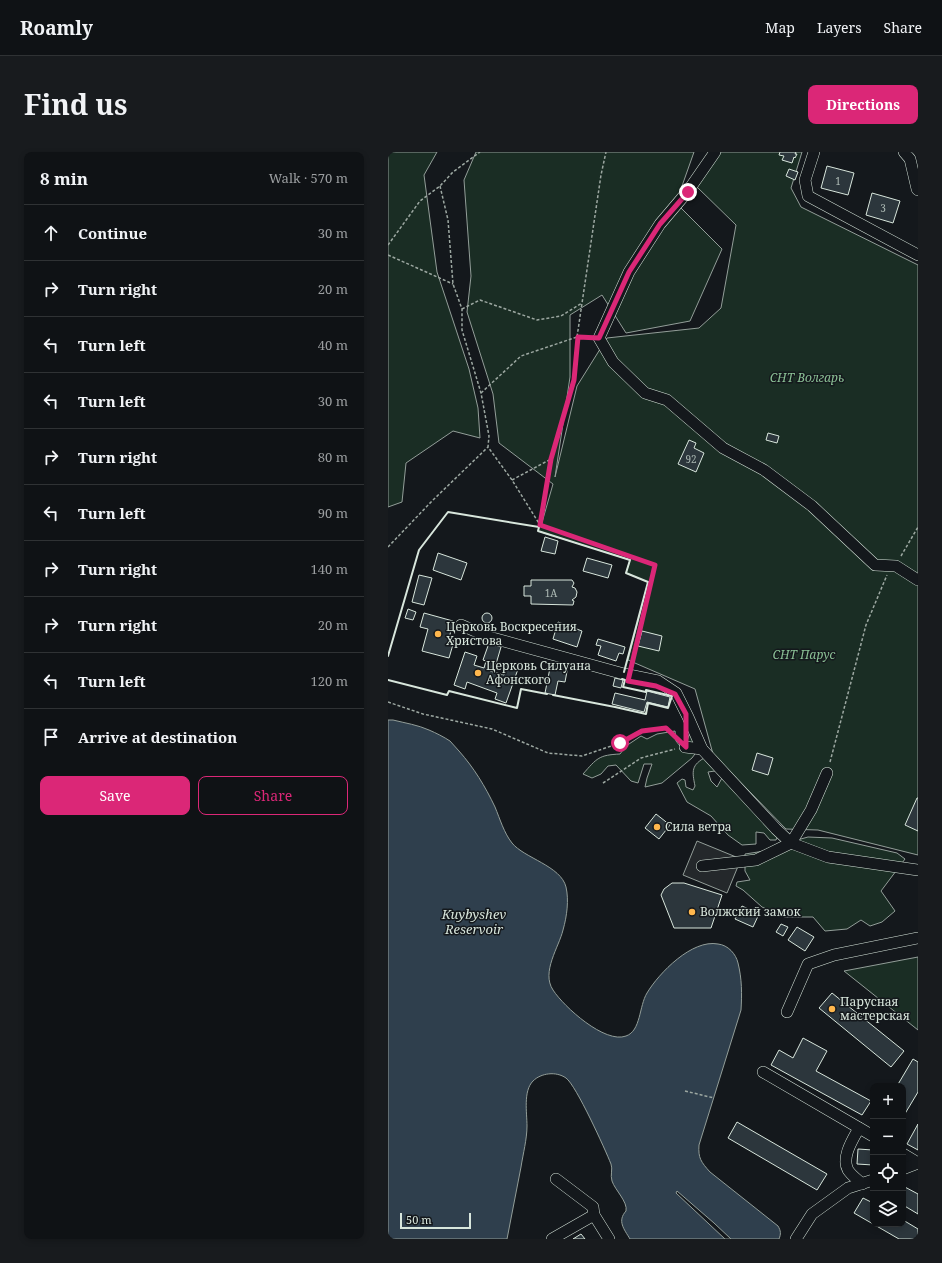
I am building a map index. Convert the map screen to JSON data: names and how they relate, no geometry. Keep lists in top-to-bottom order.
{
  "water": ["Kuybyshev Reservoir"],
  "parks": ["СНТ Волгарь", "СНТ Парус"],
  "places": [
    "Церковь Воскресения Христова",
    "Церковь Силуана Афонского",
    "Сила ветра",
    "Волжский замок",
    "Парусная мастерская"
  ],
  "house_numbers": [
    "1",
    "3",
    "92",
    "1А"
  ],
  "scale_bar": "50 m",
  "page": {
    "header": "Roamly",
    "nav": ["Map", "Layers", "Share"],
    "title": "Find us",
    "buttons": [
      "Directions",
      ["Save", "Share"]
    ],
    "heading": ["8 min", "Walk · 570 m"],
    "list": [
      ["Continue", "30 m"],
      ["Turn right", "20 m"],
      ["Turn left", "40 m"],
      ["Turn left", "30 m"],
      ["Turn right", "80 m"],
      ["Turn left", "90 m"],
      ["Turn right", "140 m"],
      ["Turn right", "20 m"],
      ["Turn left", "120 m"],
      "Arrive at destination"
    ],
    "map_buttons": ["+", "−"],
    "scale": "50 m"
  }
}
